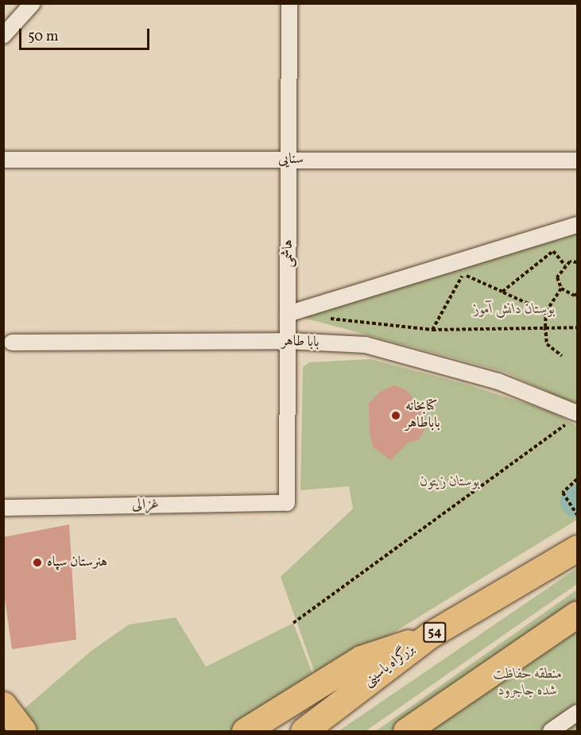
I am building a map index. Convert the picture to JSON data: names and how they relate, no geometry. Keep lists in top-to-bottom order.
{
  "streets": {
    "highway": ["54", "بزرگراه یاسینی"],
    "street": [
      "سنایی",
      "هاشمی",
      "بابا طاهر",
      "غزالی"
    ]
  },
  "crossings": [
    ["سنایی", "هاشمی"],
    ["هاشمی", "بابا طاهر"],
    ["هاشمی", "غزالی"]
  ],
  "parks": ["بوستان دانش آموز", "بوستان زیتون", "منطقه حفاظت شده جاجرود"],
  "places": ["کتابخانه باباطاهر", "هنرستان سپاه"],
  "scale_bar": "50 m"
}
